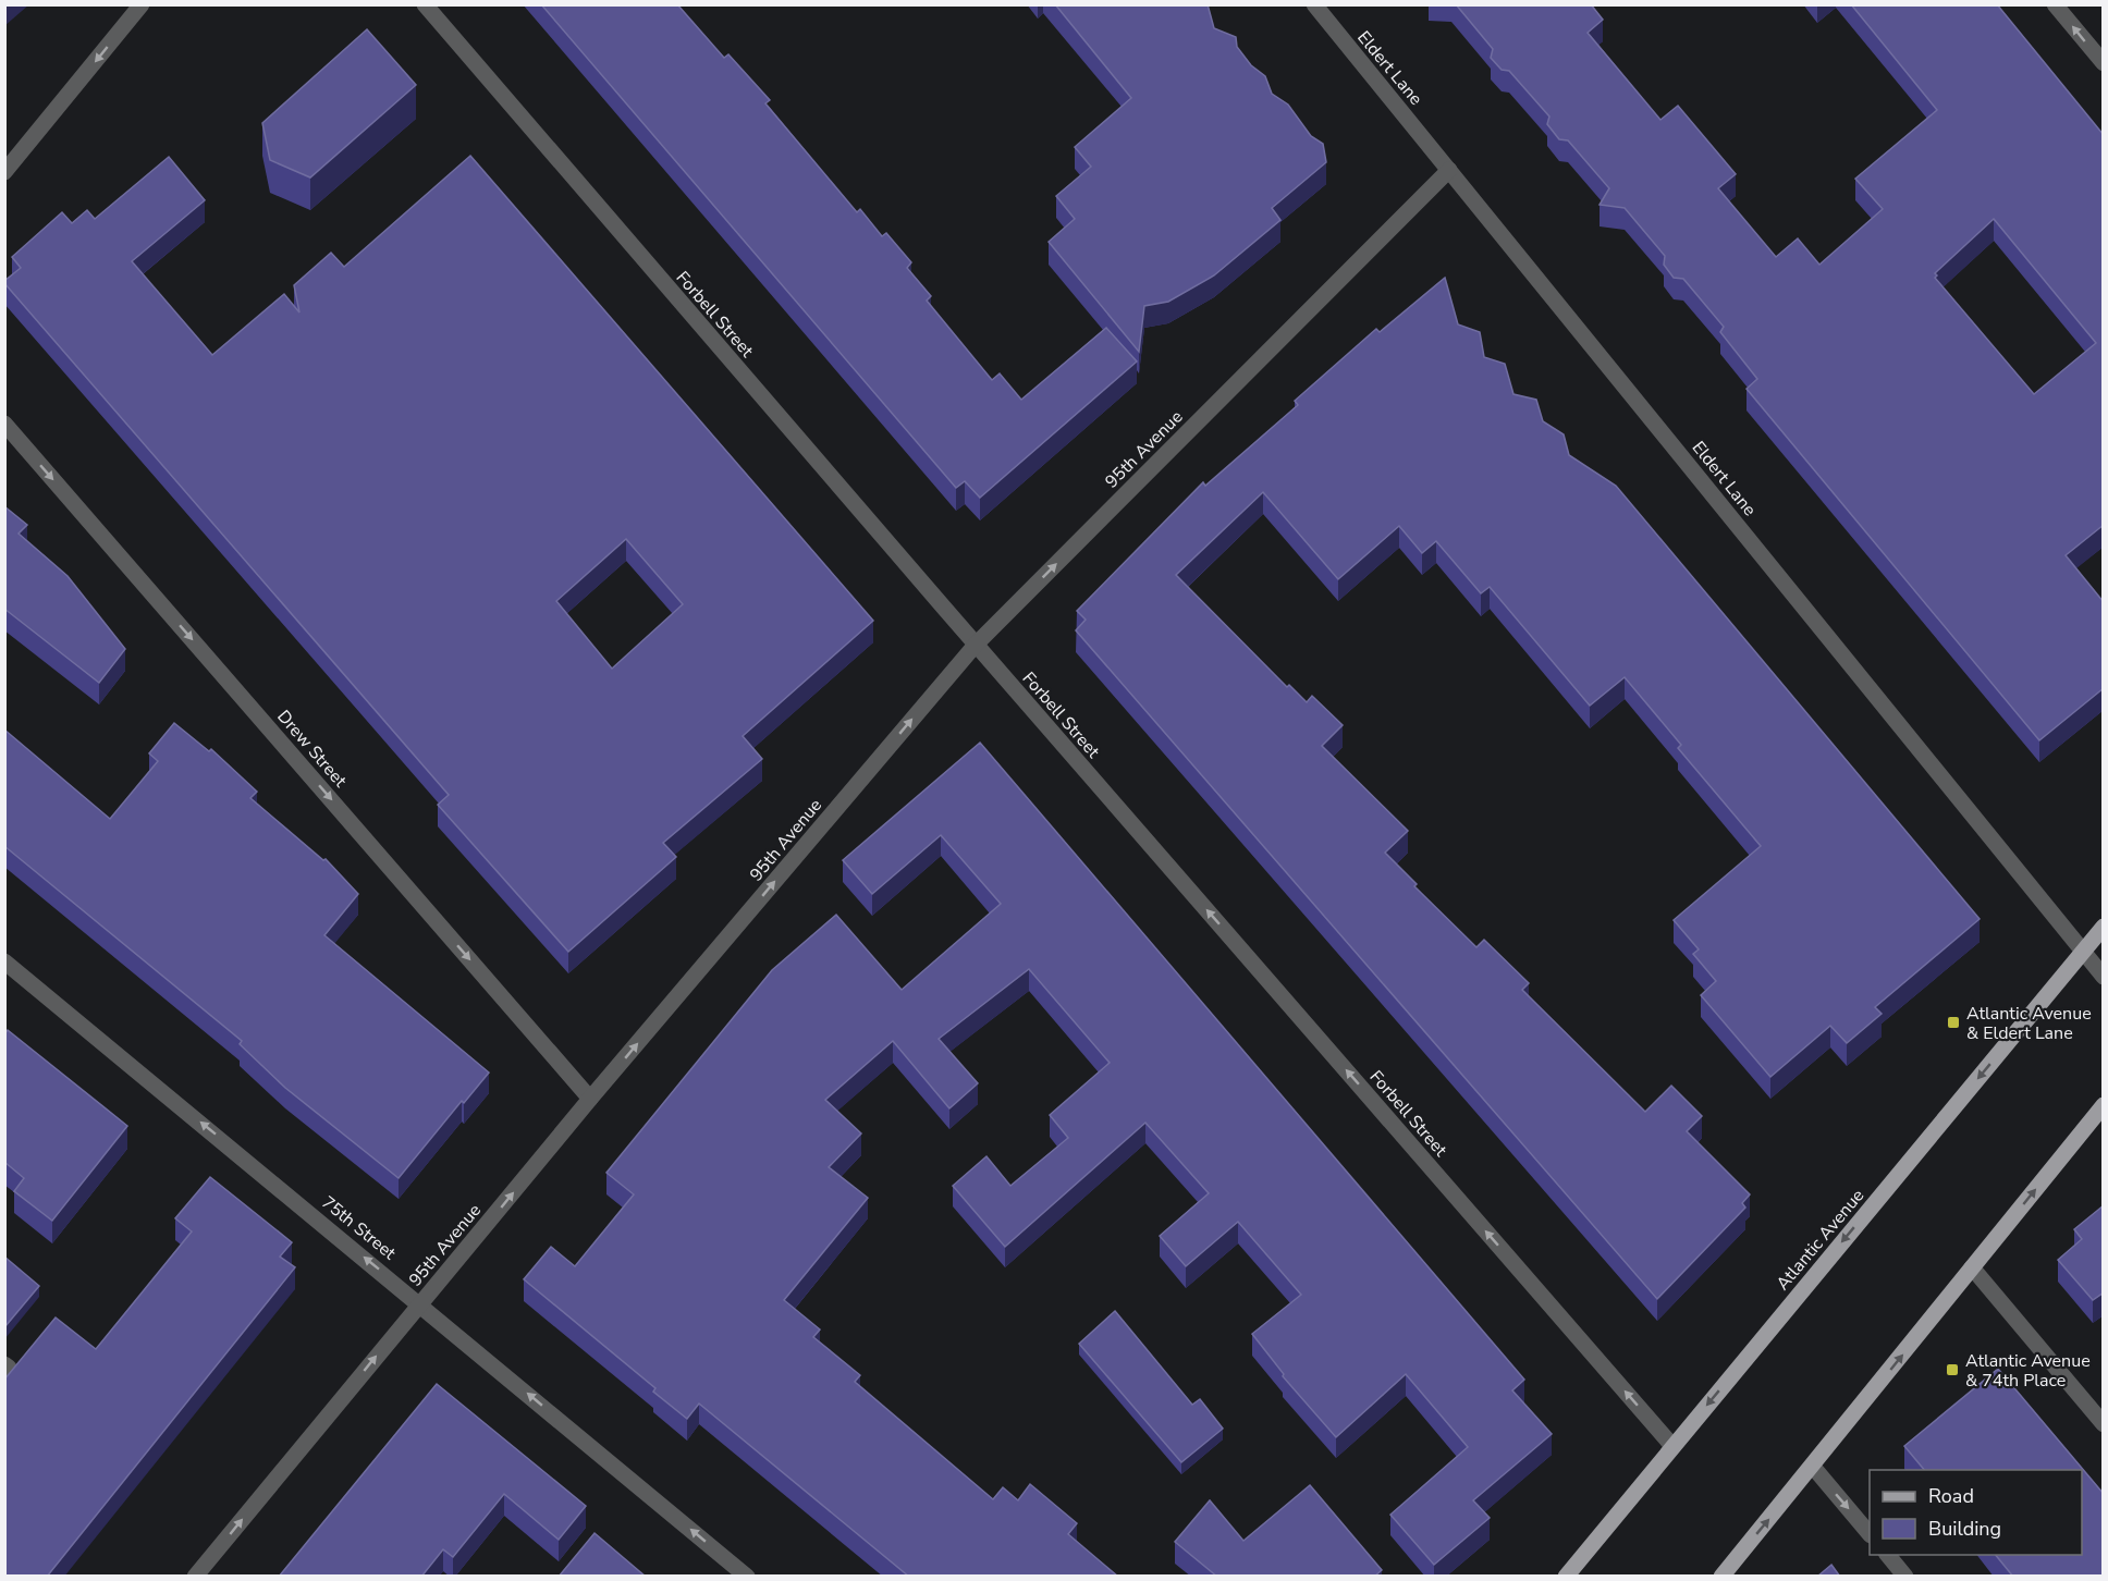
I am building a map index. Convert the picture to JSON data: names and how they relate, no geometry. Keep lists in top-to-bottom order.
{
  "streets": {
    "main road": ["Atlantic Avenue"],
    "street": [
      "Eldert Lane",
      "Forbell Street",
      "95th Avenue",
      "Drew Street",
      "75th Street"
    ]
  },
  "crossings": [
    ["Eldert Lane", "95th Avenue"],
    ["Eldert Lane", "Atlantic Avenue"],
    ["Forbell Street", "95th Avenue"],
    ["Forbell Street", "Atlantic Avenue"],
    ["95th Avenue", "Drew Street"],
    ["95th Avenue", "75th Street"]
  ],
  "one_way": [
    "Forbell Street",
    "95th Avenue",
    "Drew Street",
    "75th Street"
  ],
  "places": {
    "transit": ["Atlantic Avenue & Eldert Lane", "Atlantic Avenue & 74th Place"]
  },
  "legend": ["Road", "Building"]
}
